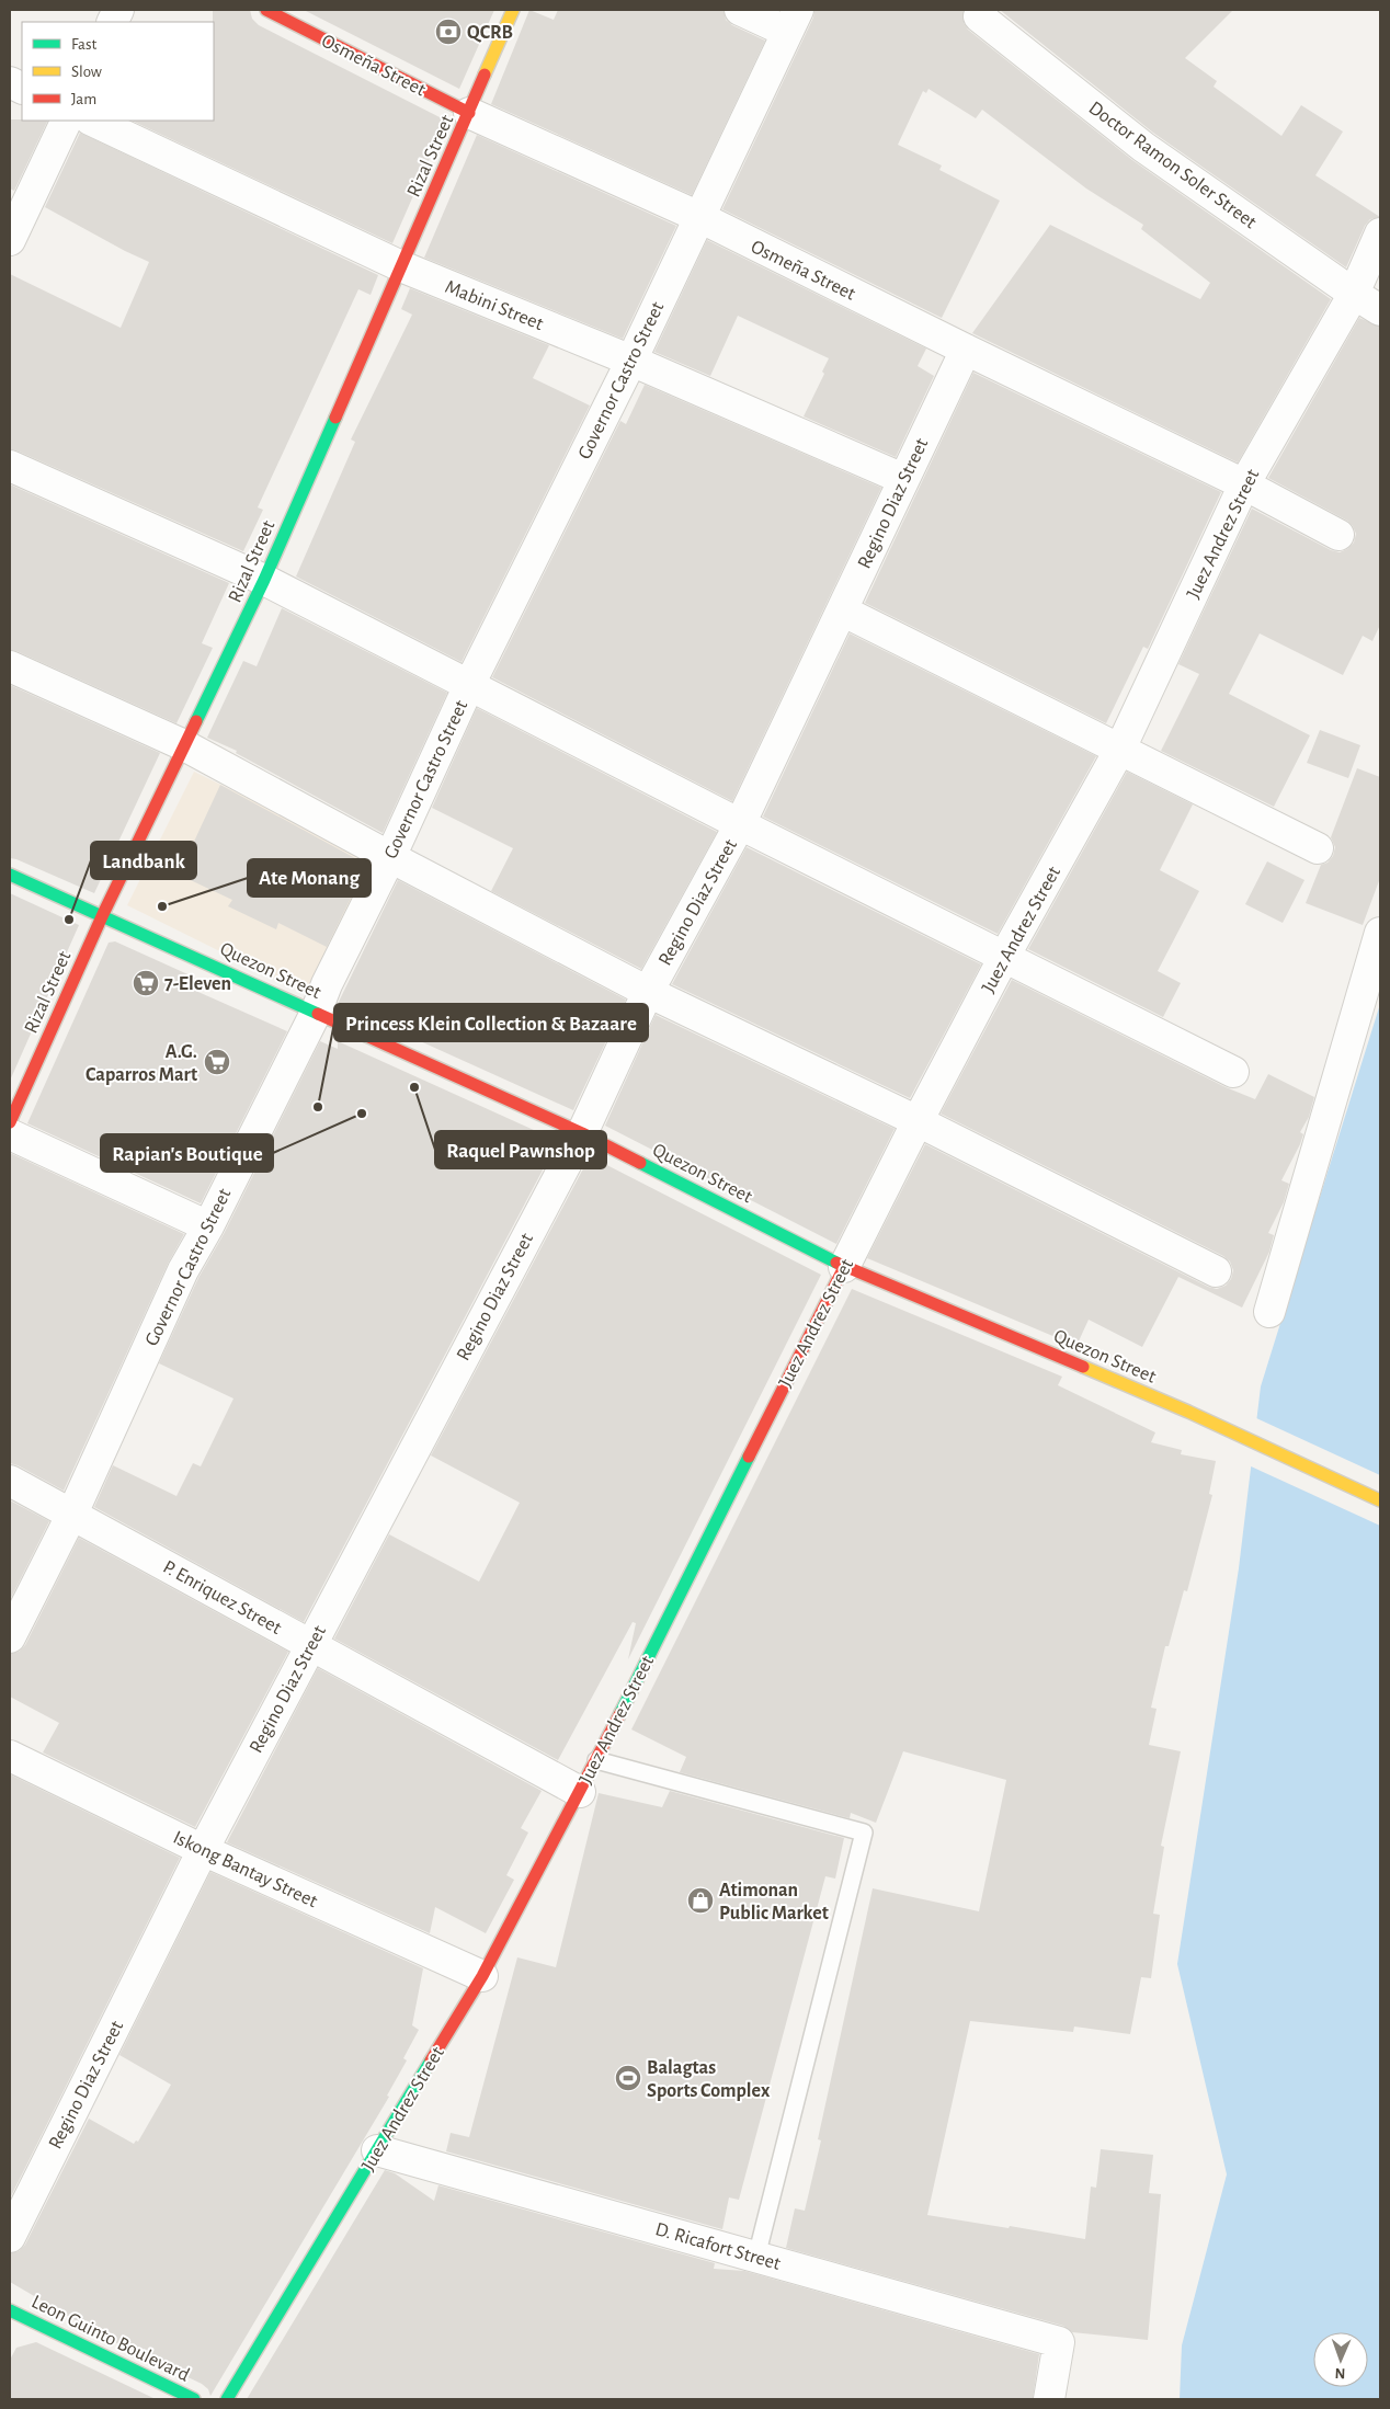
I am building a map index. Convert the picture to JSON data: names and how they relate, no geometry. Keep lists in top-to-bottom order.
{
  "streets": {
    "street": [
      "Osmeña Street",
      "Rizal Street",
      "Doctor Ramon Soler Street",
      "Mabini Street",
      "Governor Castro Street",
      "Regino Diaz Street",
      "Juez Andrez Street",
      "Quezon Street",
      "P. Enriquez Street",
      "Iskong Bantay Street",
      "D. Ricafort Street",
      "Leon Guinto Boulevard"
    ]
  },
  "crossings": [
    ["Osmeña Street", "Rizal Street"],
    ["Osmeña Street", "Governor Castro Street"],
    ["Osmeña Street", "Regino Diaz Street"],
    ["Osmeña Street", "Juez Andrez Street"],
    ["Rizal Street", "Mabini Street"],
    ["Rizal Street", "Quezon Street"],
    ["Doctor Ramon Soler Street", "Juez Andrez Street"],
    ["Mabini Street", "Governor Castro Street"],
    ["Mabini Street", "Regino Diaz Street"],
    ["Governor Castro Street", "Quezon Street"],
    ["Governor Castro Street", "P. Enriquez Street"],
    ["Regino Diaz Street", "Quezon Street"],
    ["Regino Diaz Street", "P. Enriquez Street"],
    ["Regino Diaz Street", "Iskong Bantay Street"],
    ["Juez Andrez Street", "Quezon Street"],
    ["Juez Andrez Street", "P. Enriquez Street"],
    ["Juez Andrez Street", "Iskong Bantay Street"],
    ["Juez Andrez Street", "D. Ricafort Street"]
  ],
  "places": {
    "bank": ["QCRB"],
    "other": [
      "Ate Monang",
      "Landbank",
      "Raquel Pawnshop",
      "Princess Klein Collection & Bazaare",
      "Rapian's Boutique"
    ],
    "supermarket": ["7-Eleven", "A.G. Caparros Mart"],
    "shop": ["Atimonan Public Market"],
    "sports": ["Balagtas Sports Complex"]
  },
  "legend": ["Fast", "Slow", "Jam"],
  "north": "bottom"
}
